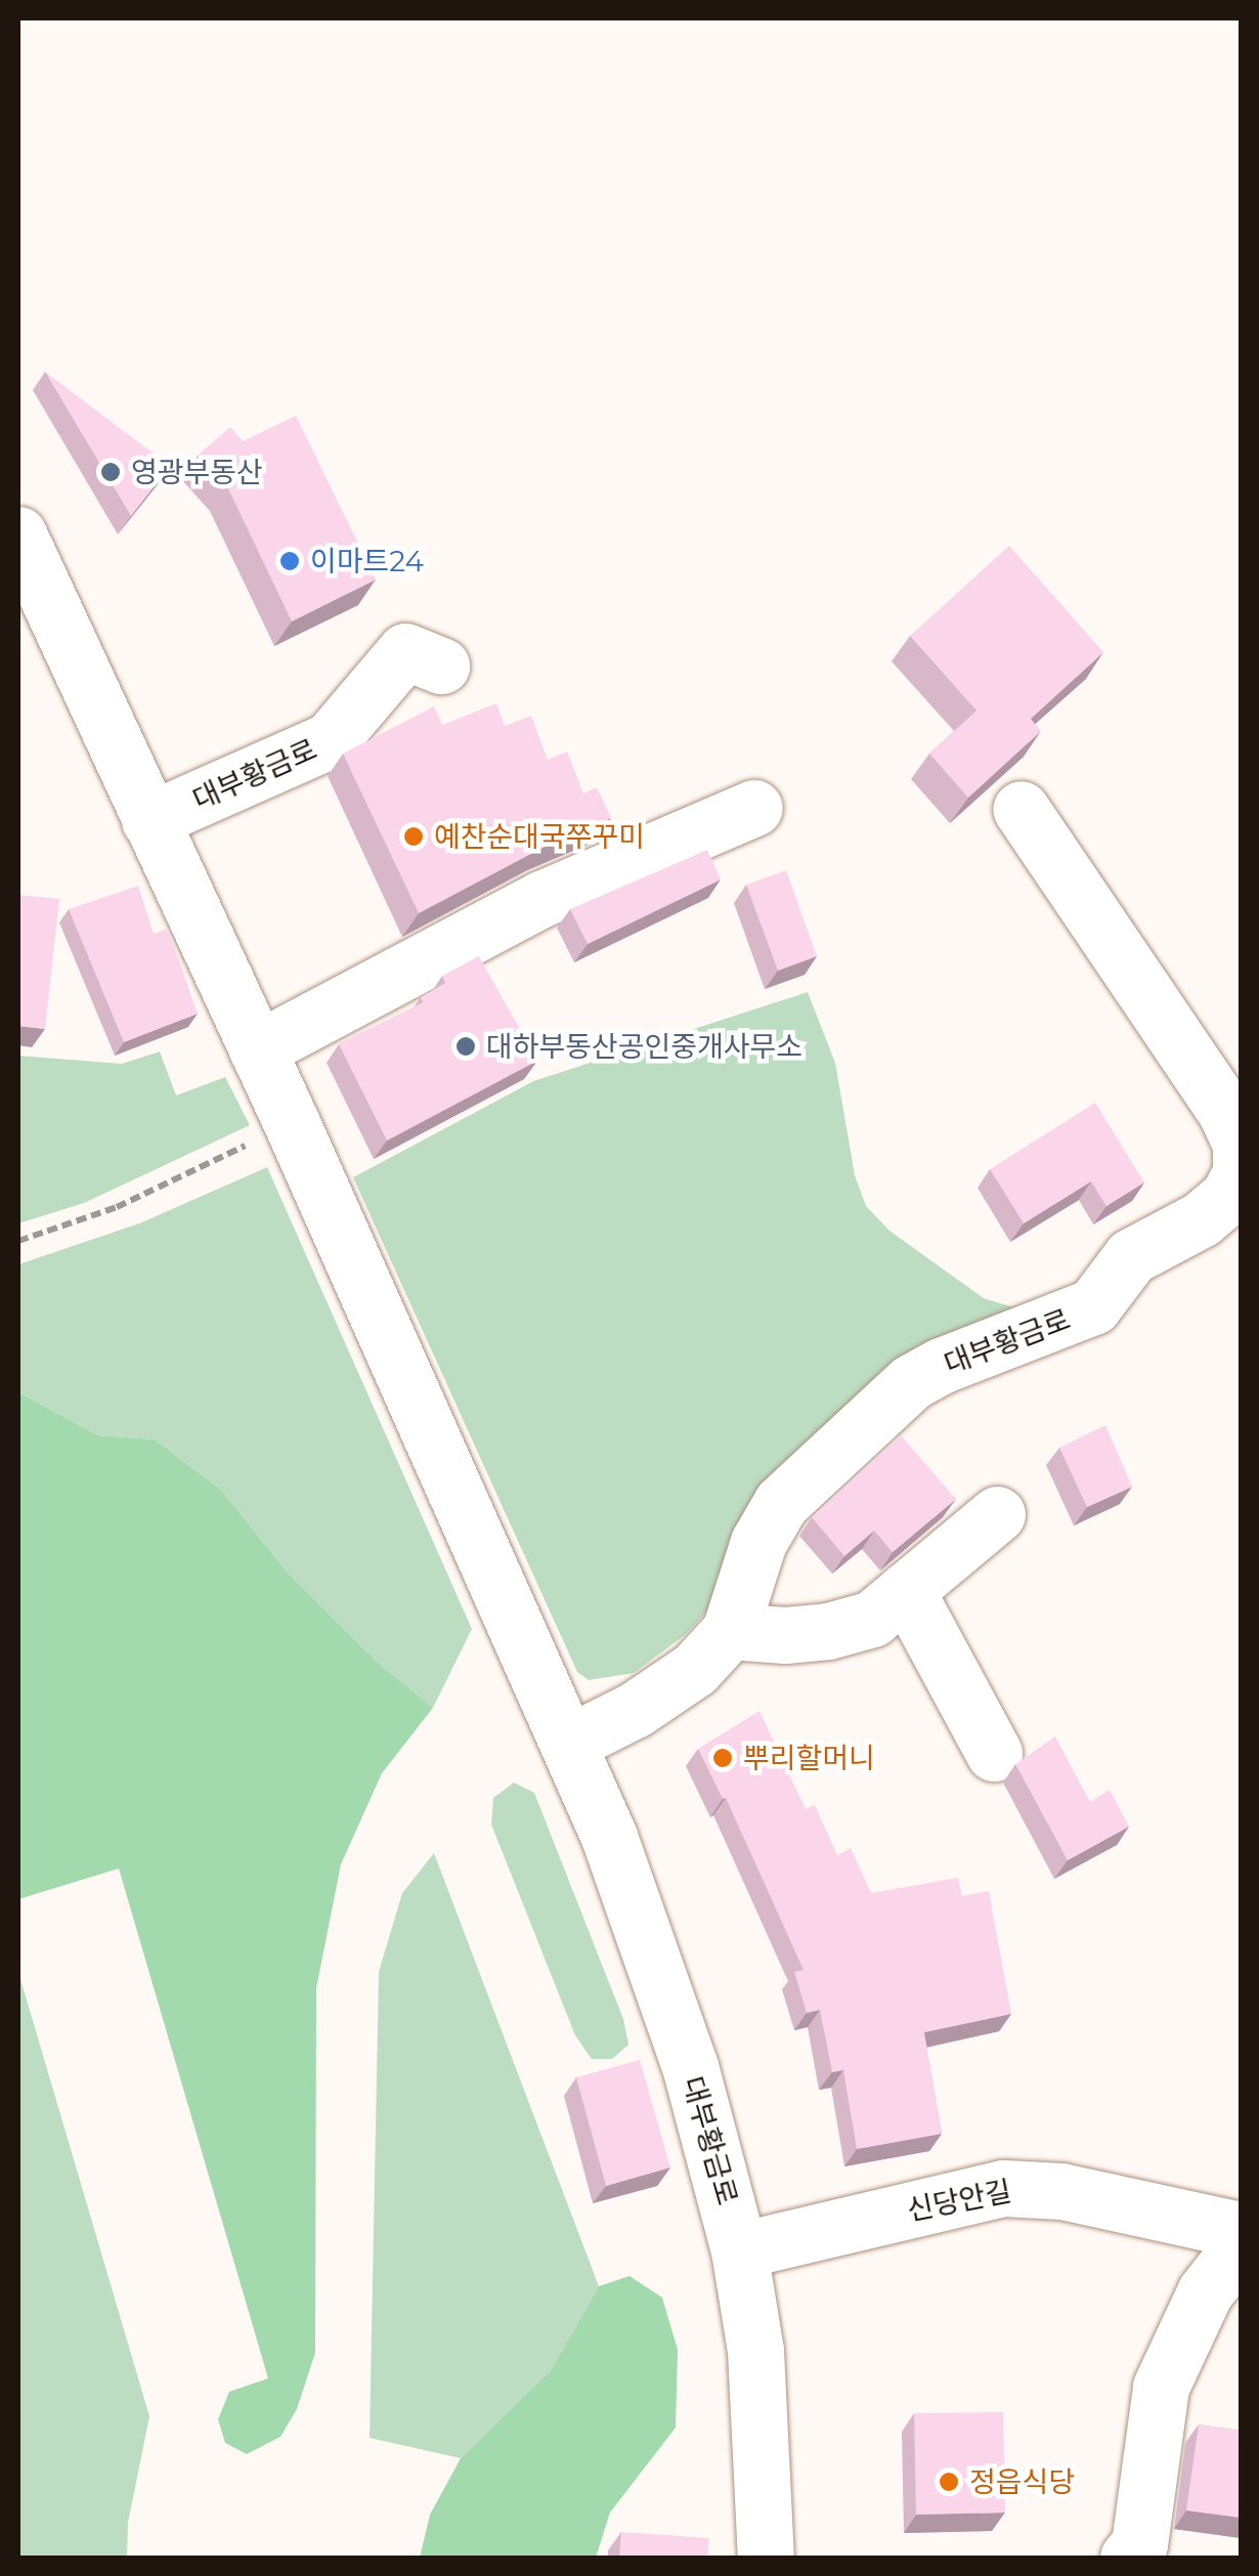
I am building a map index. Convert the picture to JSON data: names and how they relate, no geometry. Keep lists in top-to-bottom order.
{
  "streets": {
    "main road": ["대부황금로", "신당안길"]
  },
  "crossings": [
    ["대부황금로", "신당안길"]
  ],
  "places": [
    "영광부동산",
    "이마트24",
    "예찬순대국쭈꾸미",
    "대하부동산공인중개사무소",
    "뿌리할머니",
    "정읍식당"
  ]
}
